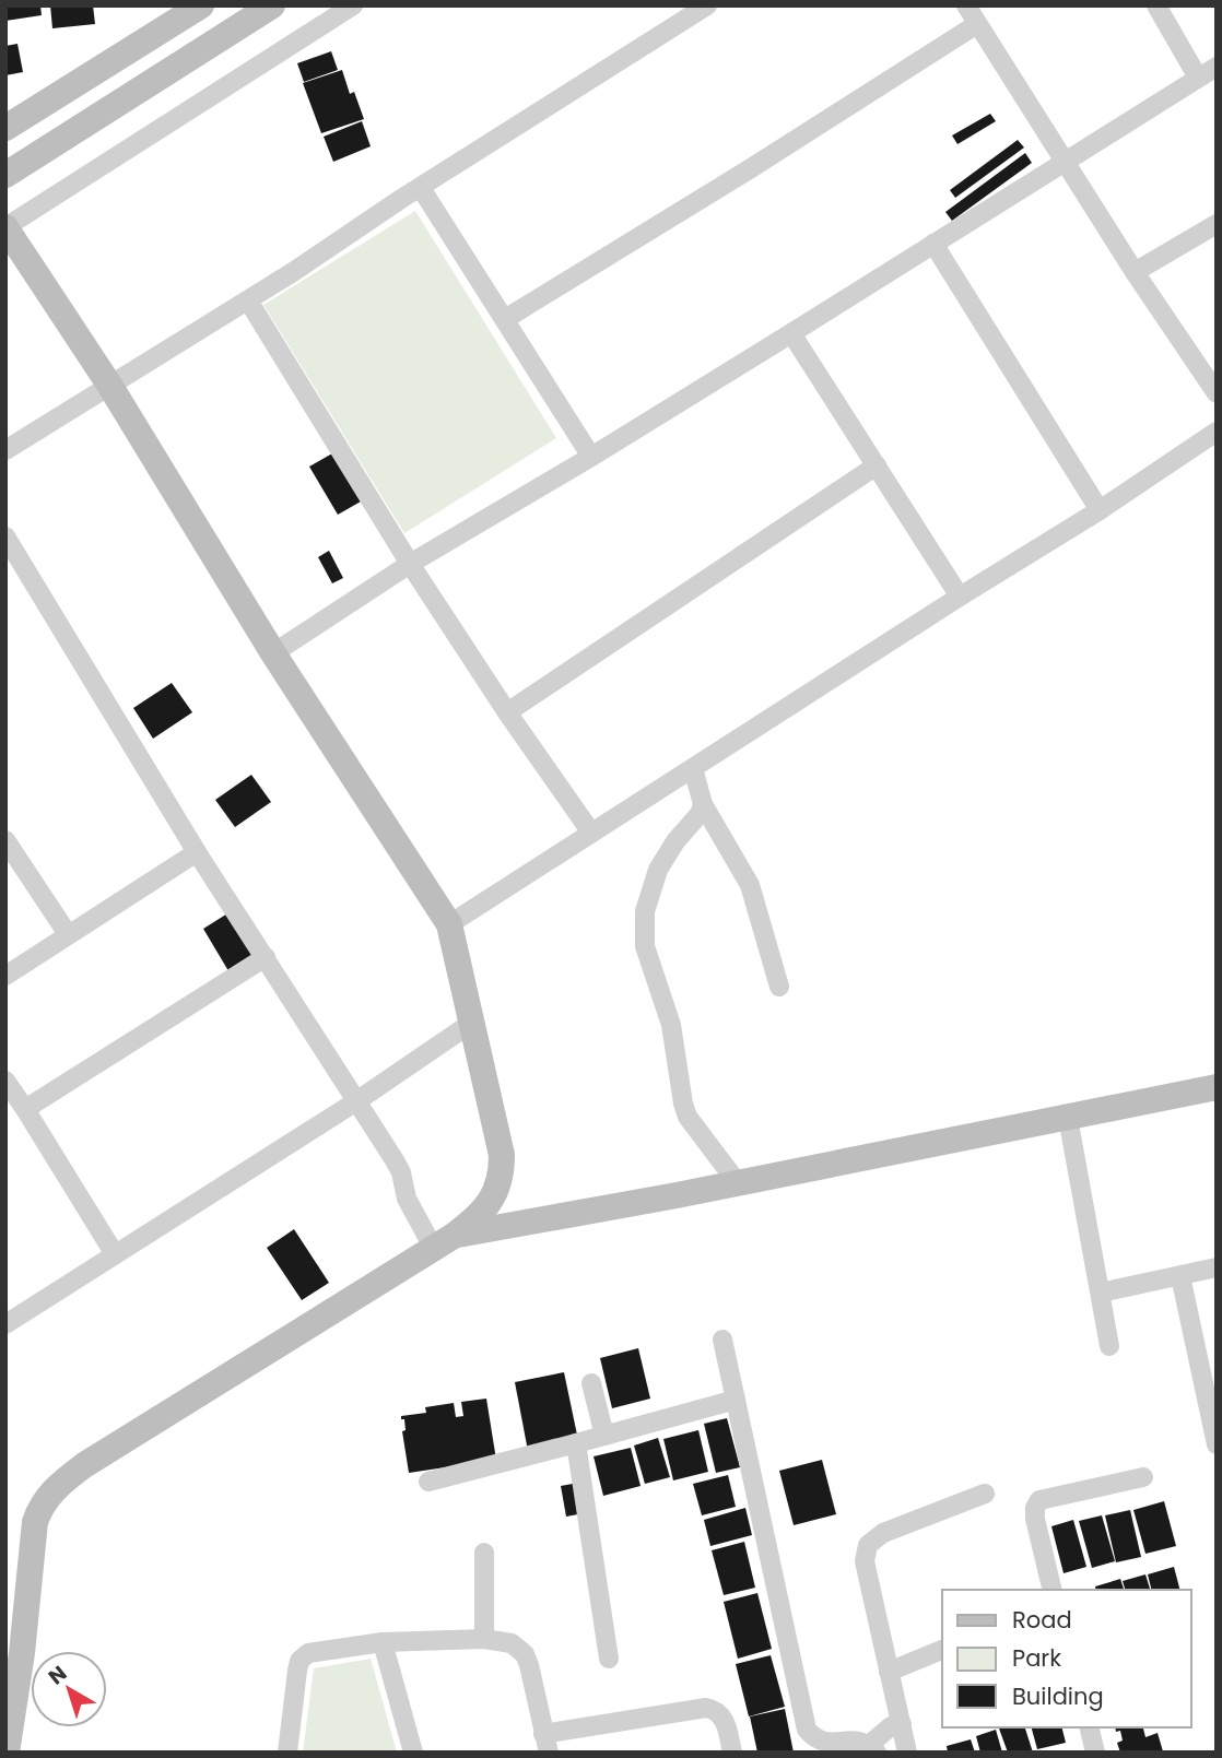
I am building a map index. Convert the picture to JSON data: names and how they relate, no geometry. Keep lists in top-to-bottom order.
{
  "legend": ["Road", "Park", "Building"],
  "north": "top left"
}
